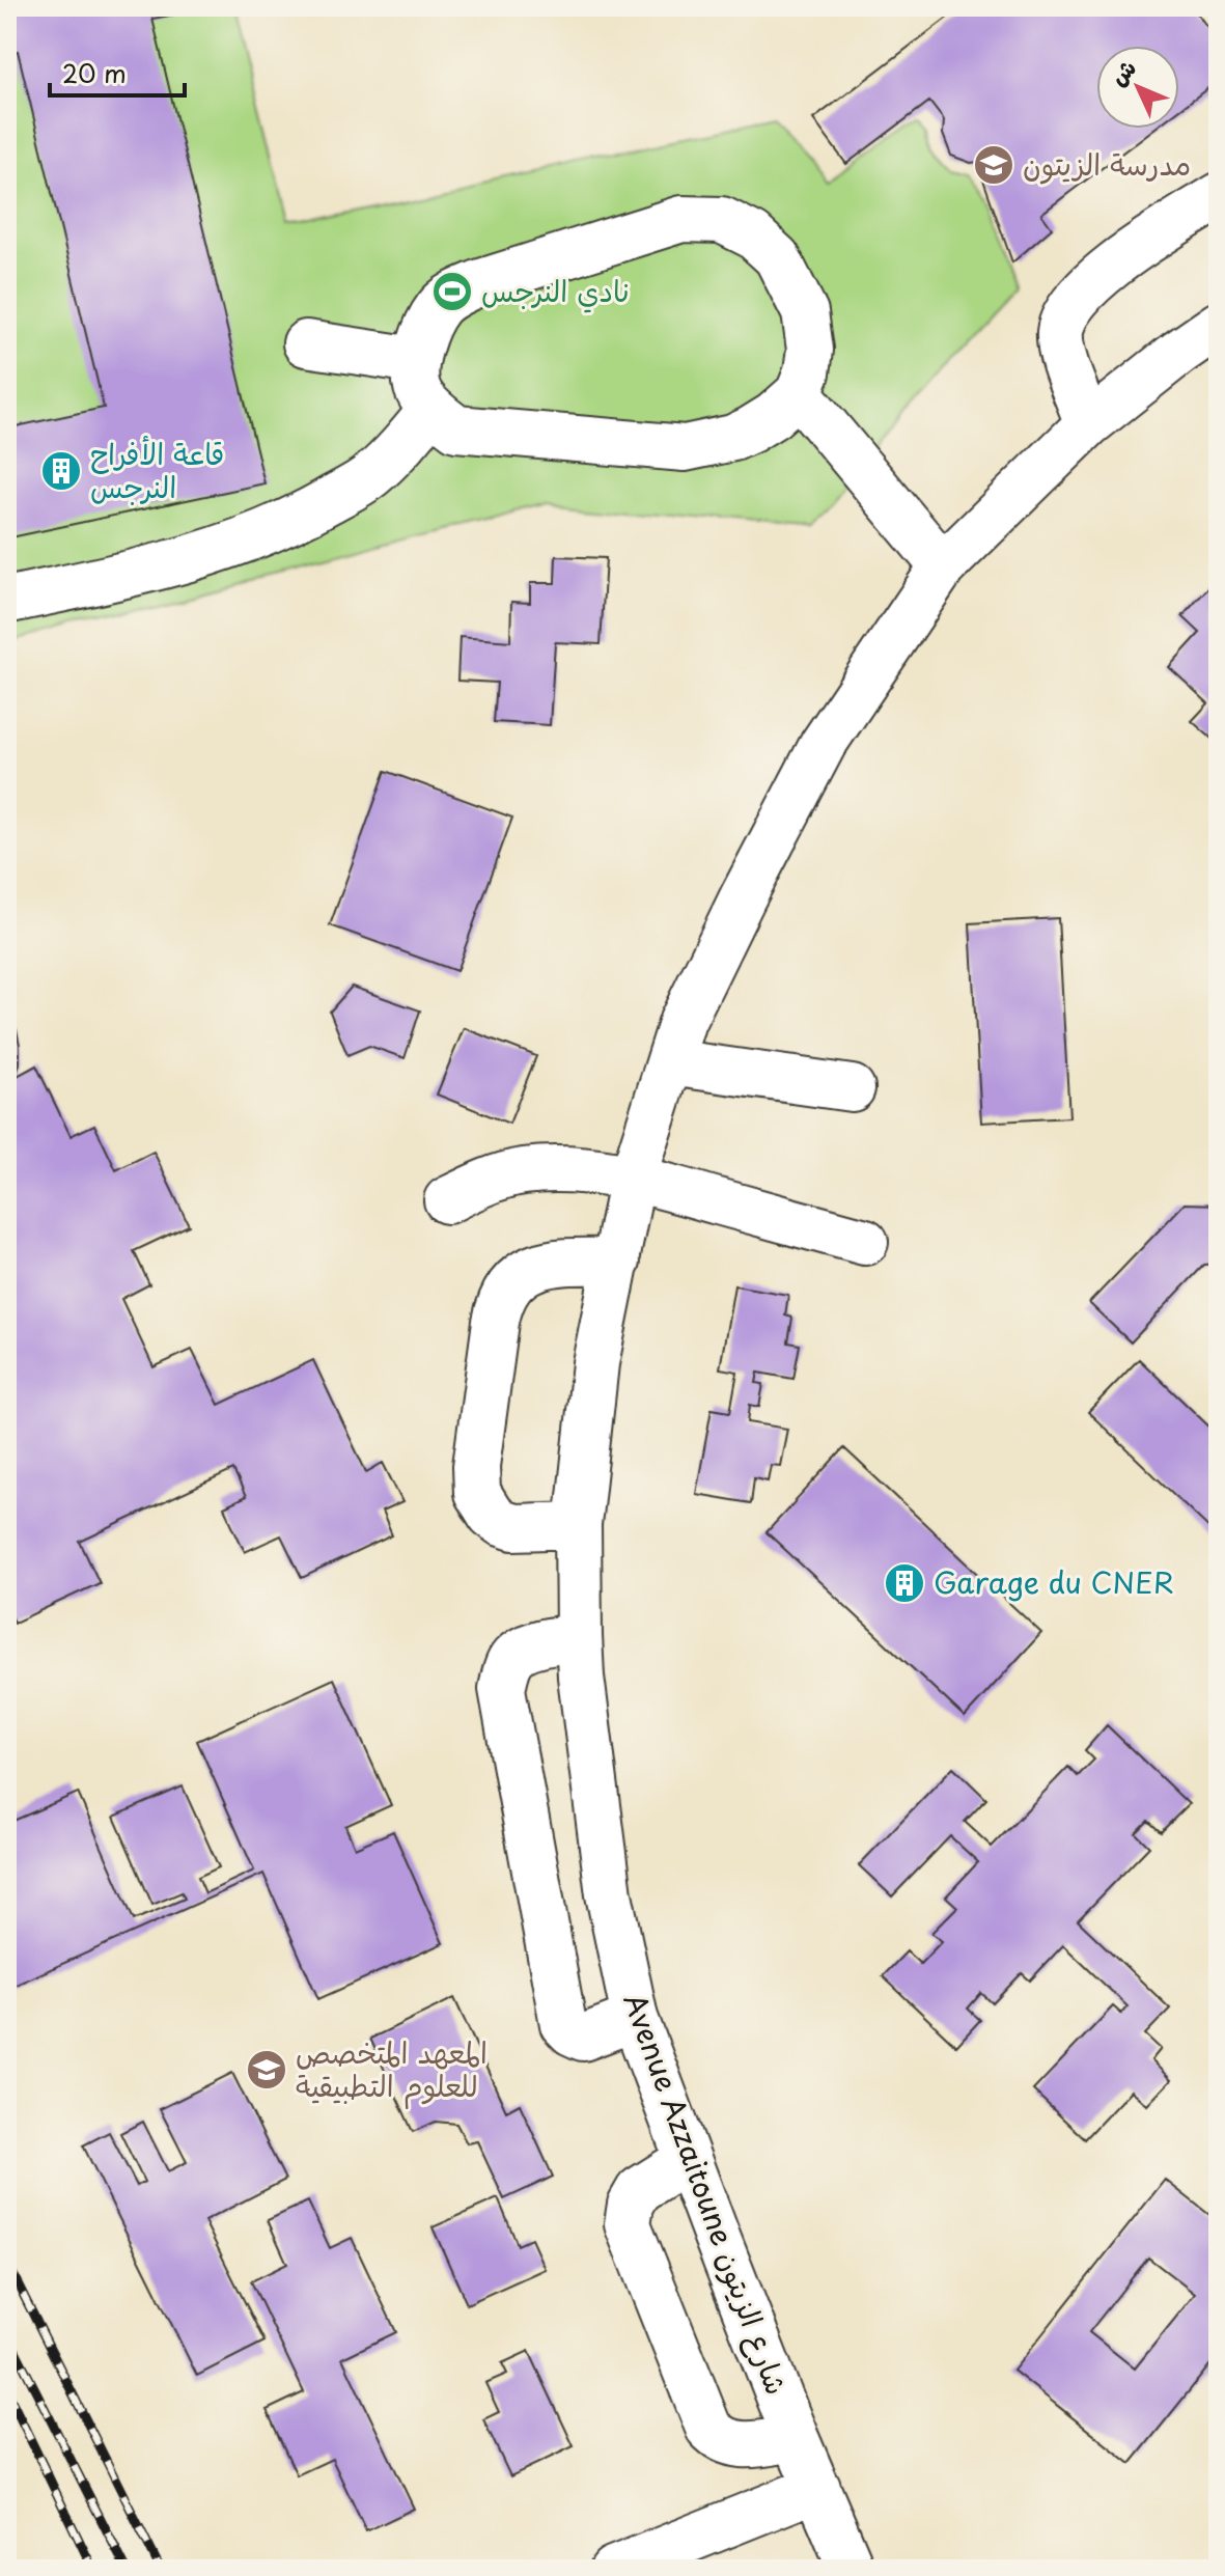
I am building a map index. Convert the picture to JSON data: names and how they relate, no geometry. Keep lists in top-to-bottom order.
{
  "streets": {
    "street": ["Avenue Azzaitoune شارع الزيتون"]
  },
  "places": {
    "school or university": ["مدرسة الزيتون", "المعهد المتخصص للعلوم التطبيقية"],
    "sports": ["نادي النرجس"],
    "building": ["قاعة الأفراح النرجس", "Garage du CNER"]
  },
  "scale_bar": "20 m",
  "north": "top left"
}
